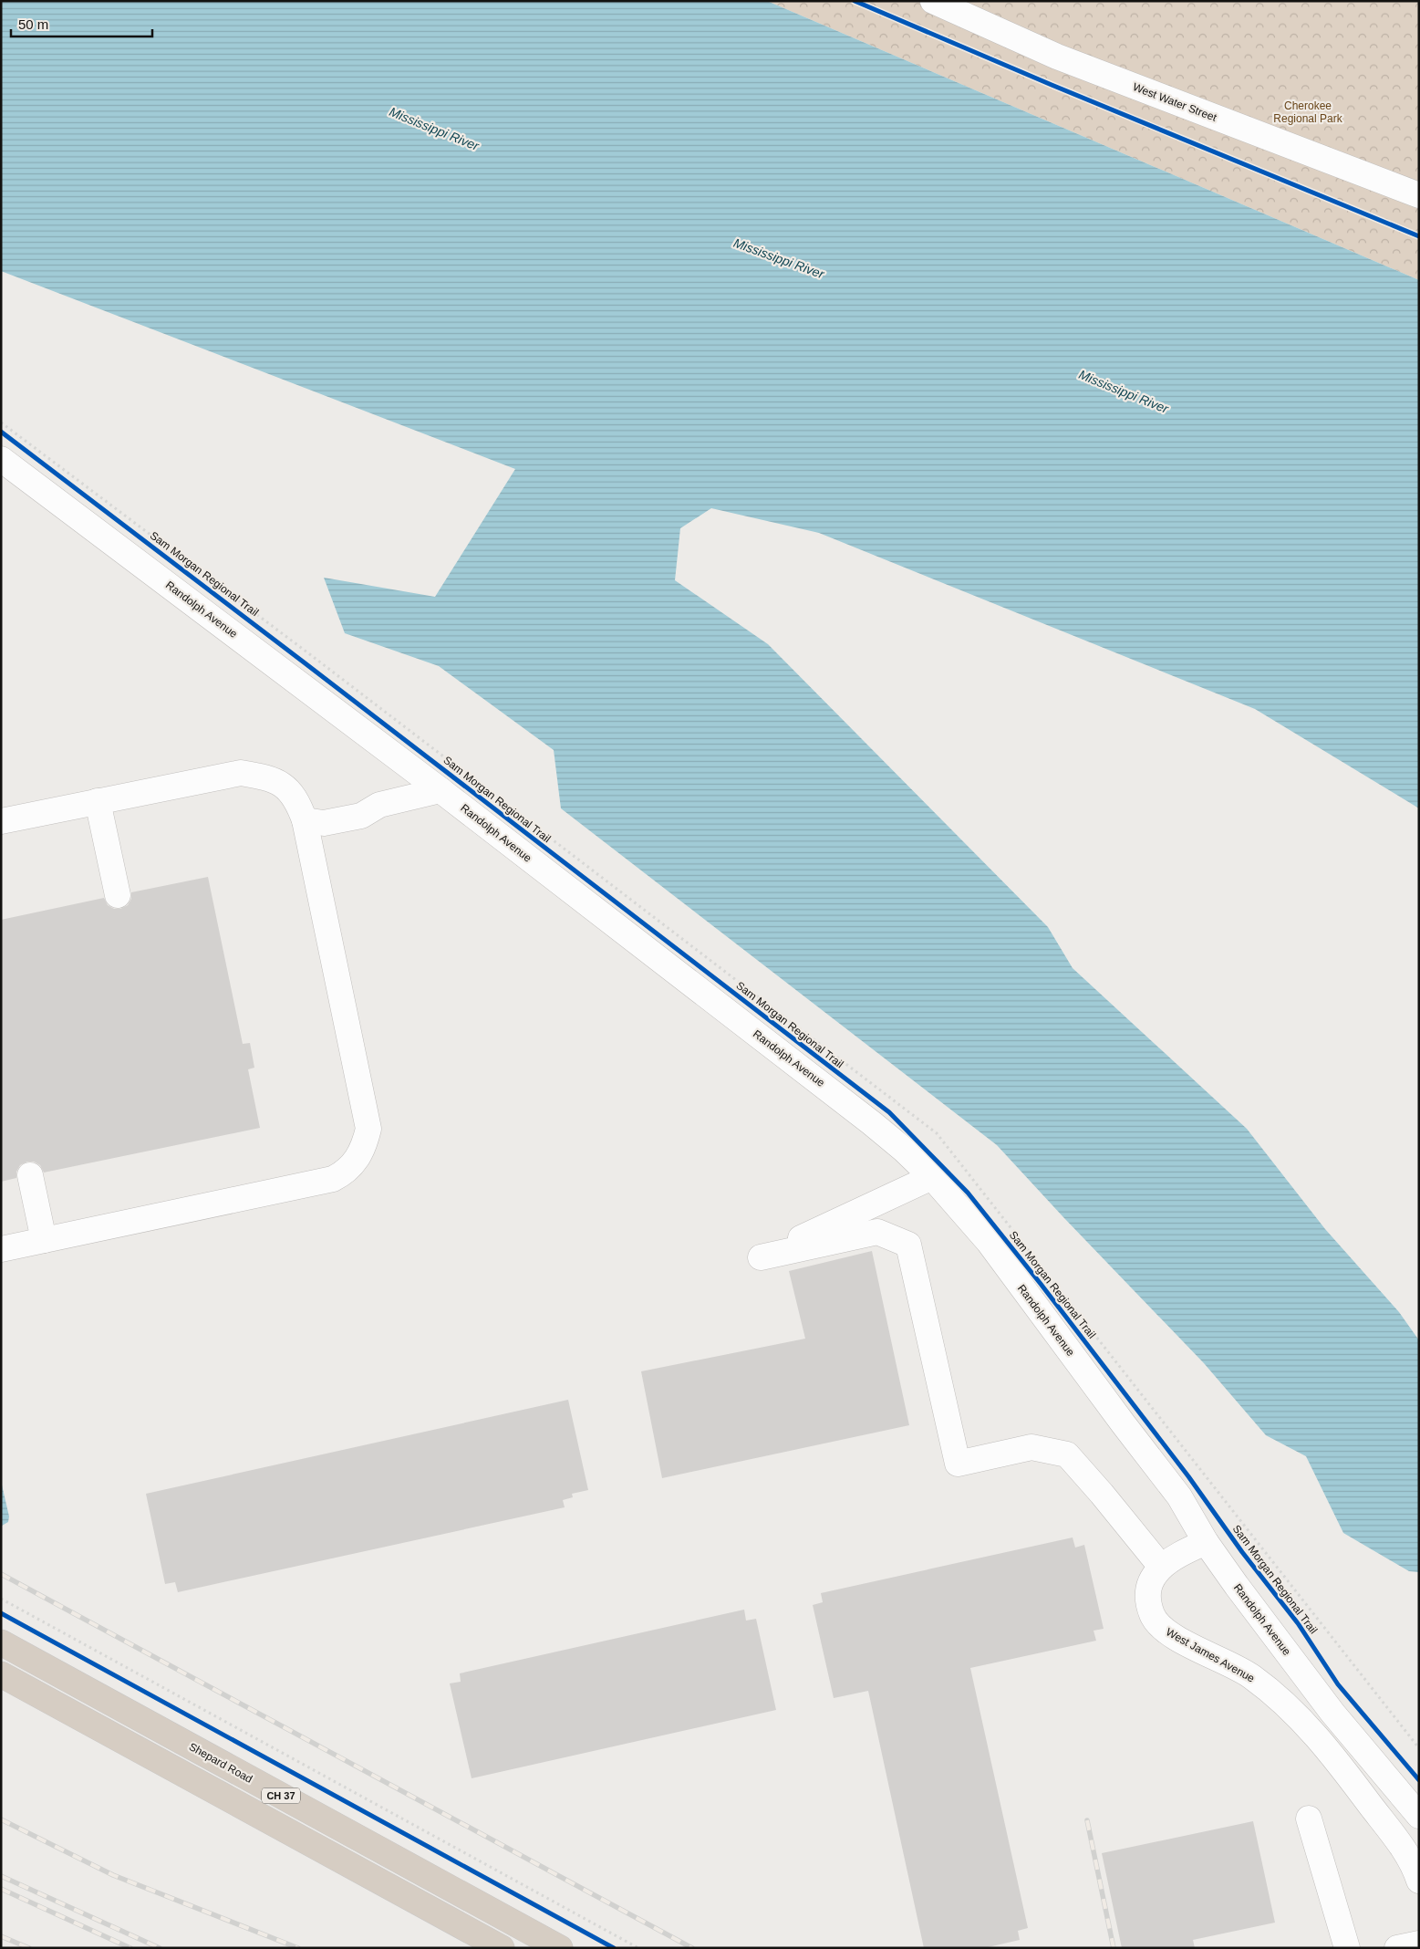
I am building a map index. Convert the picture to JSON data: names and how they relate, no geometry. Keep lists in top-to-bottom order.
{
  "streets": {
    "highway": ["Shepard Road", "CH 37"],
    "street": ["West Water Street", "Randolph Avenue", "West James Avenue"],
    "cycle path": ["Sam Morgan Regional Trail"]
  },
  "crossings": [
    ["Randolph Avenue", "West James Avenue"]
  ],
  "water": ["Mississippi River"],
  "parks": ["Cherokee Regional Park"],
  "scale_bar": "50 m"
}
